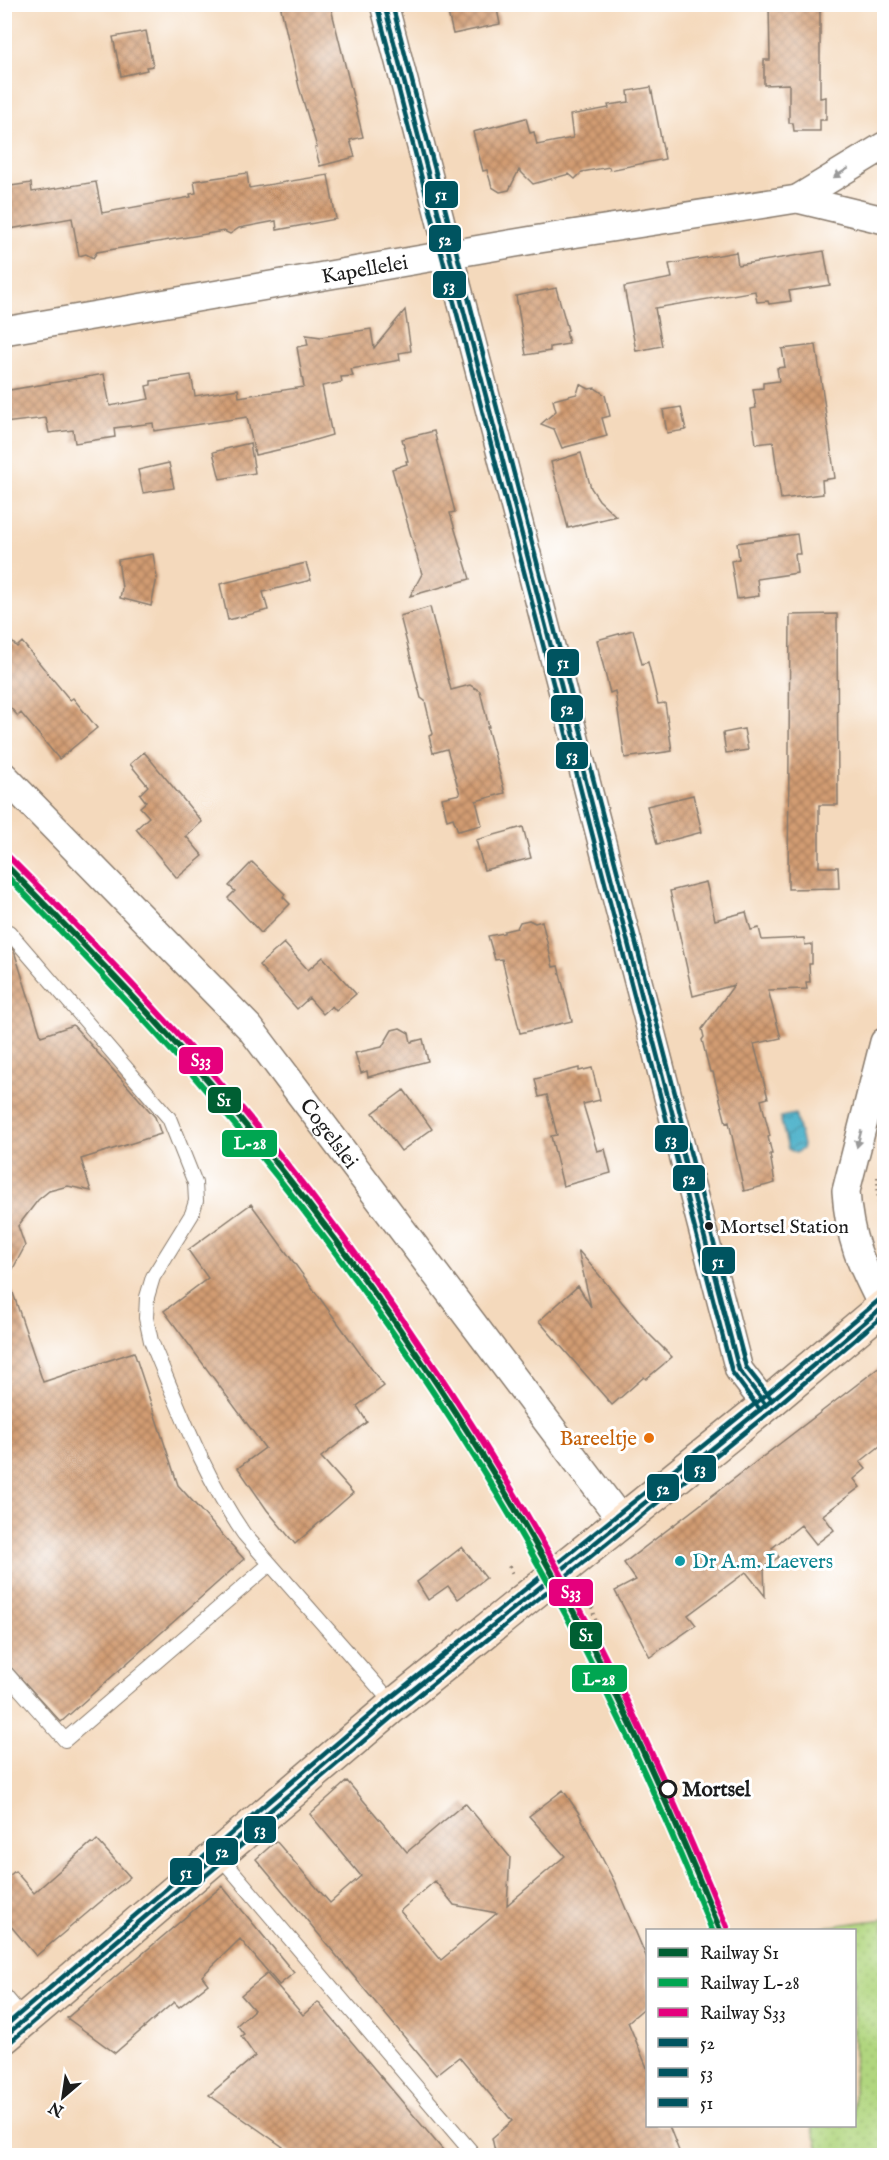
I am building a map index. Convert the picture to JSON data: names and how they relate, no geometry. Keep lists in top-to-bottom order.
{
  "streets": {
    "street": ["Kapellelei", "Cogelslei"]
  },
  "places": [
    "Mortsel Station",
    "Bareeltje",
    "Dr A.m. Laevers",
    "Mortsel"
  ],
  "lines": [
    "transit line 52",
    "transit line 51",
    "transit line 53",
    "rail line S33",
    "rail line S1",
    "rail line L-28"
  ],
  "legend": [
    "Railway S1",
    "Railway L-28",
    "Railway S33",
    "52",
    "53",
    "51"
  ],
  "north": "bottom left"
}
